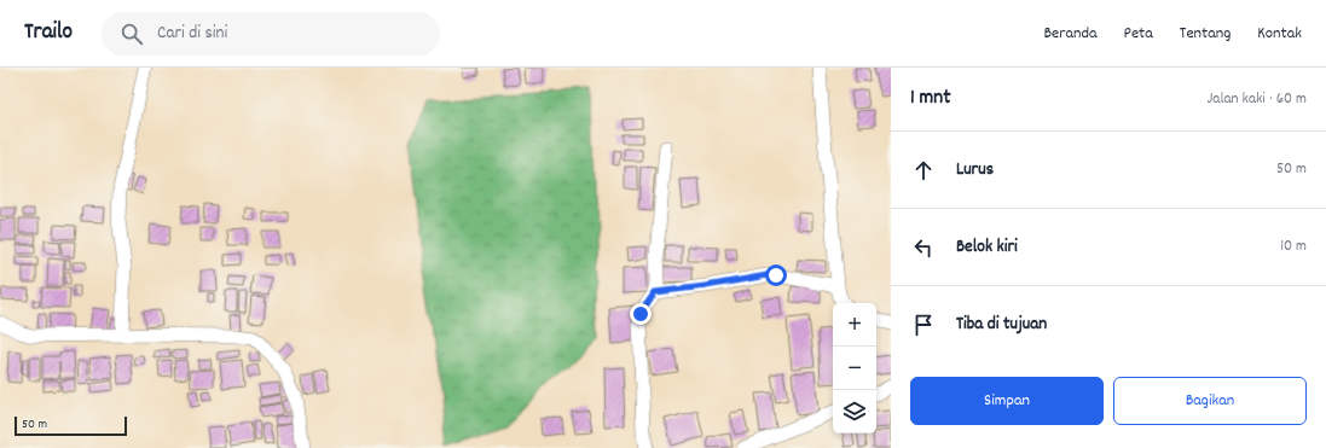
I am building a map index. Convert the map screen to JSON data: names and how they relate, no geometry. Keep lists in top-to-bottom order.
{
  "scale_bar": "50 m",
  "page": {
    "header": "Trailo",
    "search": "Cari di sini",
    "nav": [
      "Beranda",
      "Peta",
      "Tentang",
      "Kontak"
    ],
    "heading": ["1 mnt", "Jalan kaki · 60 m"],
    "list": [
      ["Lurus", "50 m"],
      ["Belok kiri", "10 m"],
      "Tiba di tujuan"
    ],
    "map_buttons": ["+", "−"],
    "buttons": ["Simpan", "Bagikan"],
    "scale": "50 m"
  }
}
